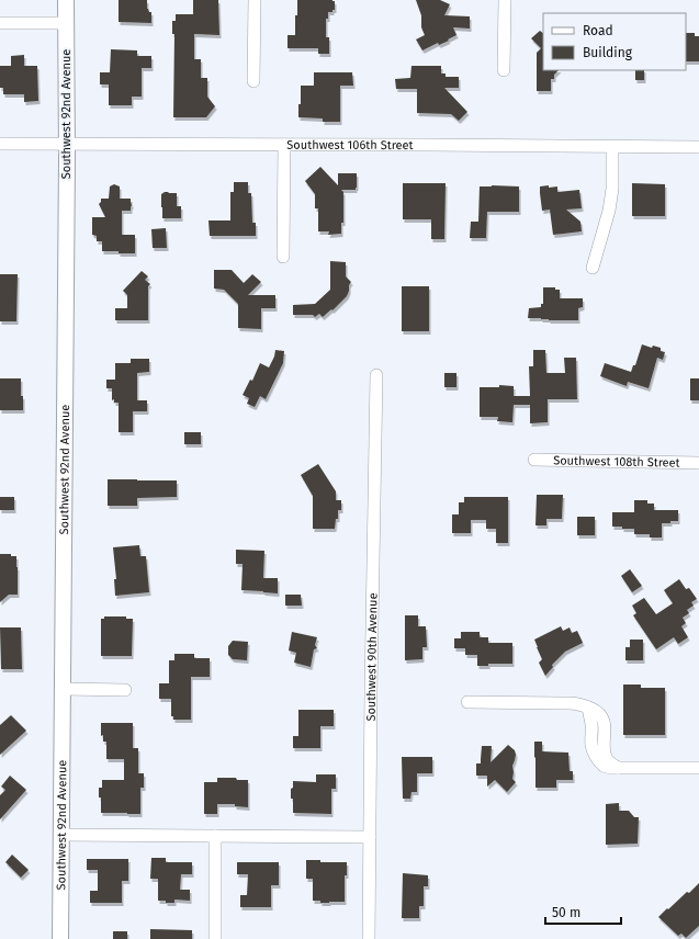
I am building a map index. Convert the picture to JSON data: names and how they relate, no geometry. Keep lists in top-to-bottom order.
{
  "streets": {
    "street": [
      "Southwest 92nd Avenue",
      "Southwest 106th Street",
      "Southwest 108th Street",
      "Southwest 90th Avenue"
    ]
  },
  "crossings": [
    ["Southwest 92nd Avenue", "Southwest 106th Street"]
  ],
  "legend": ["Road", "Building"],
  "scale_bar": "50 m"
}
